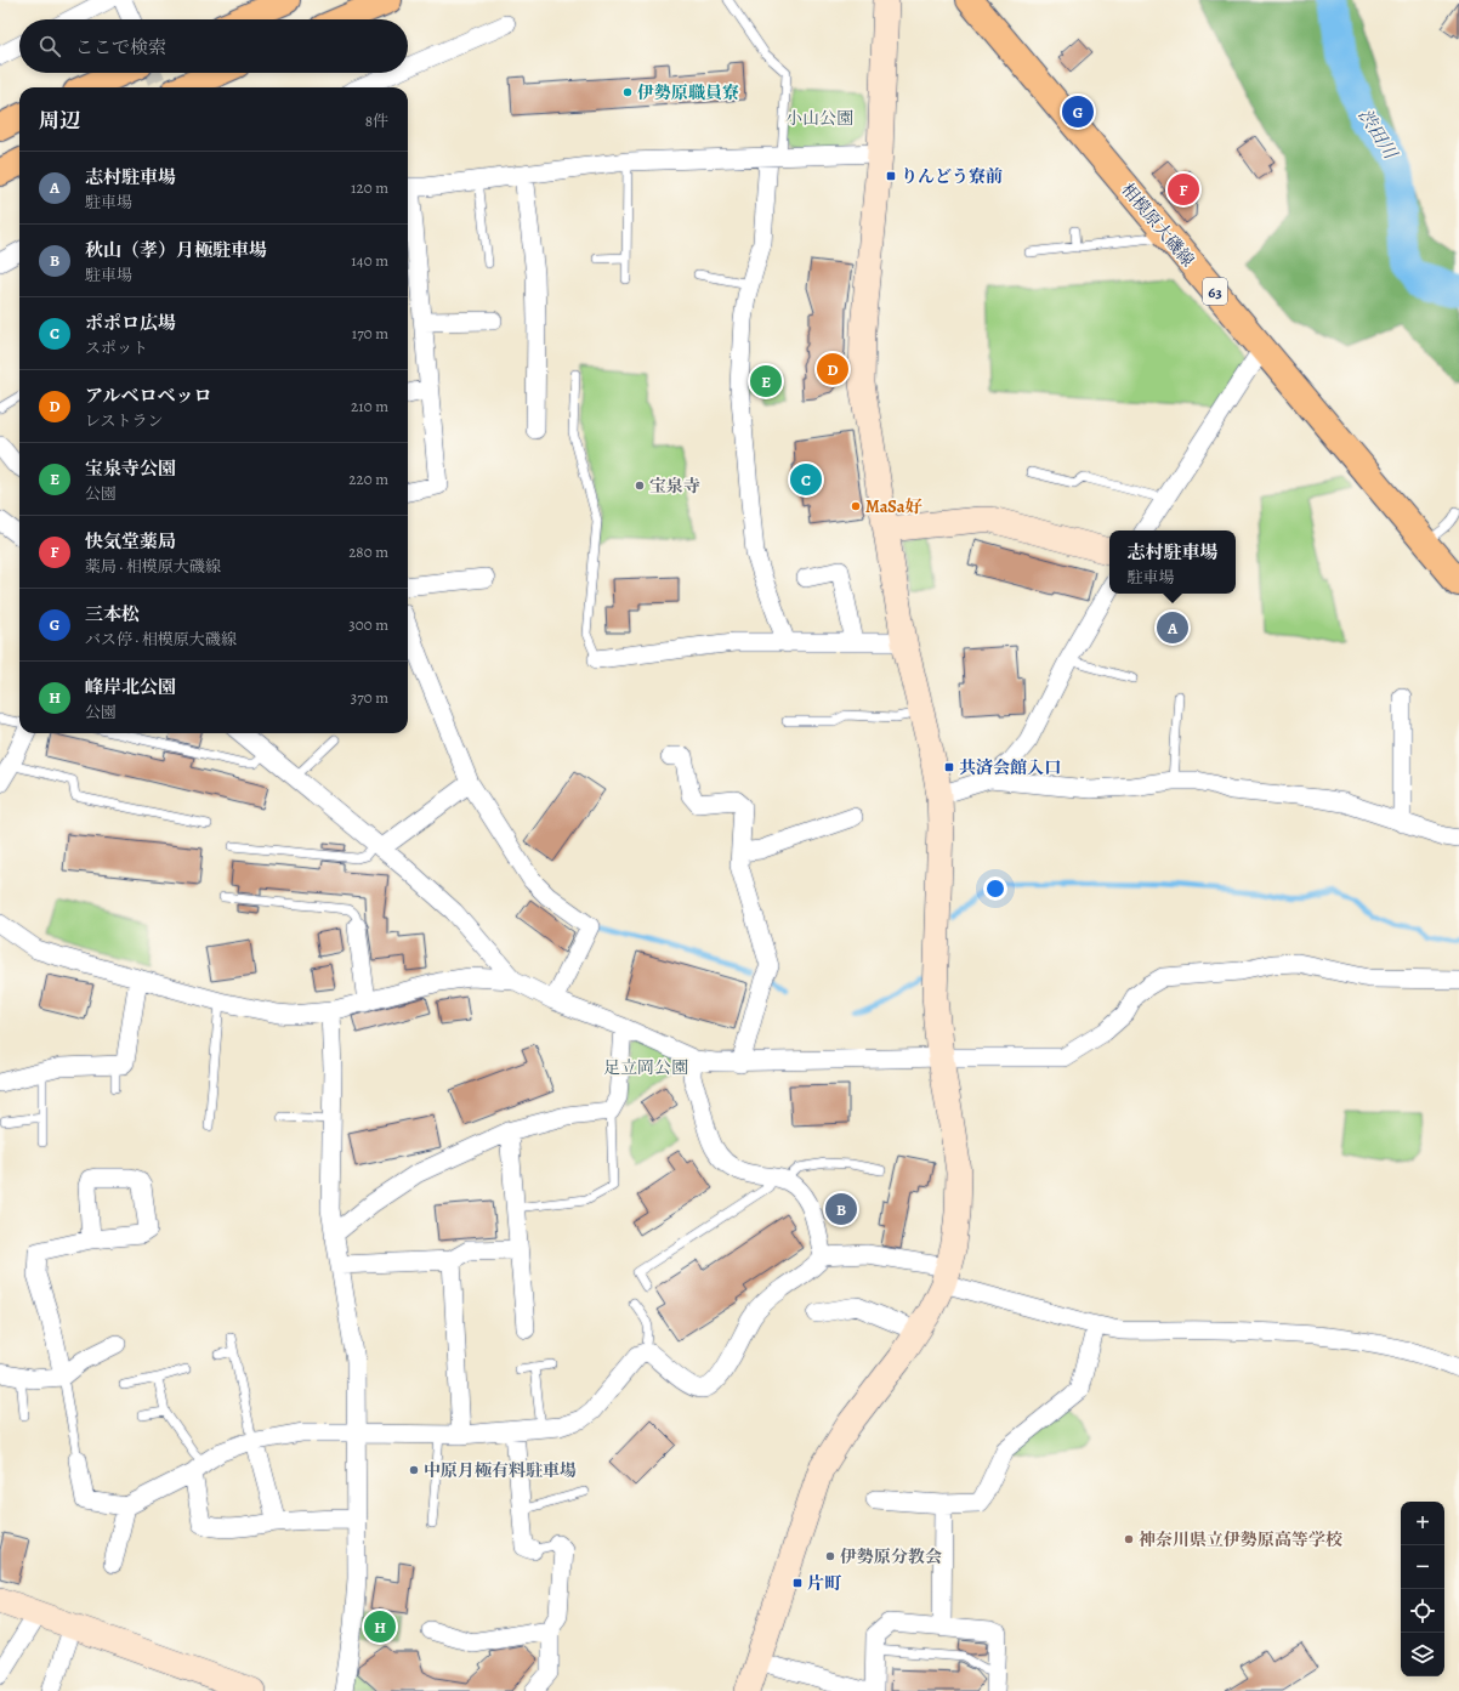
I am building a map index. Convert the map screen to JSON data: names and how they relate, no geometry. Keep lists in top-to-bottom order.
{
  "streets": {
    "main road": ["相模原大磯線", "63"]
  },
  "water": ["渋田川"],
  "parks": ["小山公園", "足立岡公園"],
  "places": {
    "other": [
      "伊勢原職員寮",
      "宝泉寺",
      "MaSa好",
      "中原月極有料駐車場",
      "神奈川県立伊勢原高等学校",
      "伊勢原分教会"
    ],
    "transit": ["りんどう寮前", "共済会館入口", "片町"]
  },
  "page": {
    "search": "ここで検索",
    "heading": ["周辺", "8件"],
    "pins": [
      "G",
      "F",
      "D",
      "E",
      "C",
      "A",
      "B",
      "H"
    ],
    "list": [
      {
        "mark": "A",
        "name": "志村駐車場",
        "note": "駐車場",
        "value": "120 m"
      },
      {
        "mark": "B",
        "name": "秋山（孝）月極駐車場",
        "note": "駐車場",
        "value": "140 m"
      },
      {
        "mark": "C",
        "name": "ポポロ広場",
        "note": "スポット",
        "value": "170 m"
      },
      {
        "mark": "D",
        "name": "アルベロベッロ",
        "note": "レストラン",
        "value": "210 m"
      },
      {
        "mark": "E",
        "name": "宝泉寺公園",
        "note": "公園",
        "value": "220 m"
      },
      {
        "mark": "F",
        "name": "快気堂薬局",
        "note": "薬局 · 相模原大磯線",
        "value": "280 m"
      },
      {
        "mark": "G",
        "name": "三本松",
        "note": "バス停 · 相模原大磯線",
        "value": "300 m"
      },
      {
        "mark": "H",
        "name": "峰岸北公園",
        "note": "公園",
        "value": "370 m"
      }
    ],
    "popup": ["志村駐車場", "駐車場"],
    "map_buttons": ["+", "−"]
  }
}
